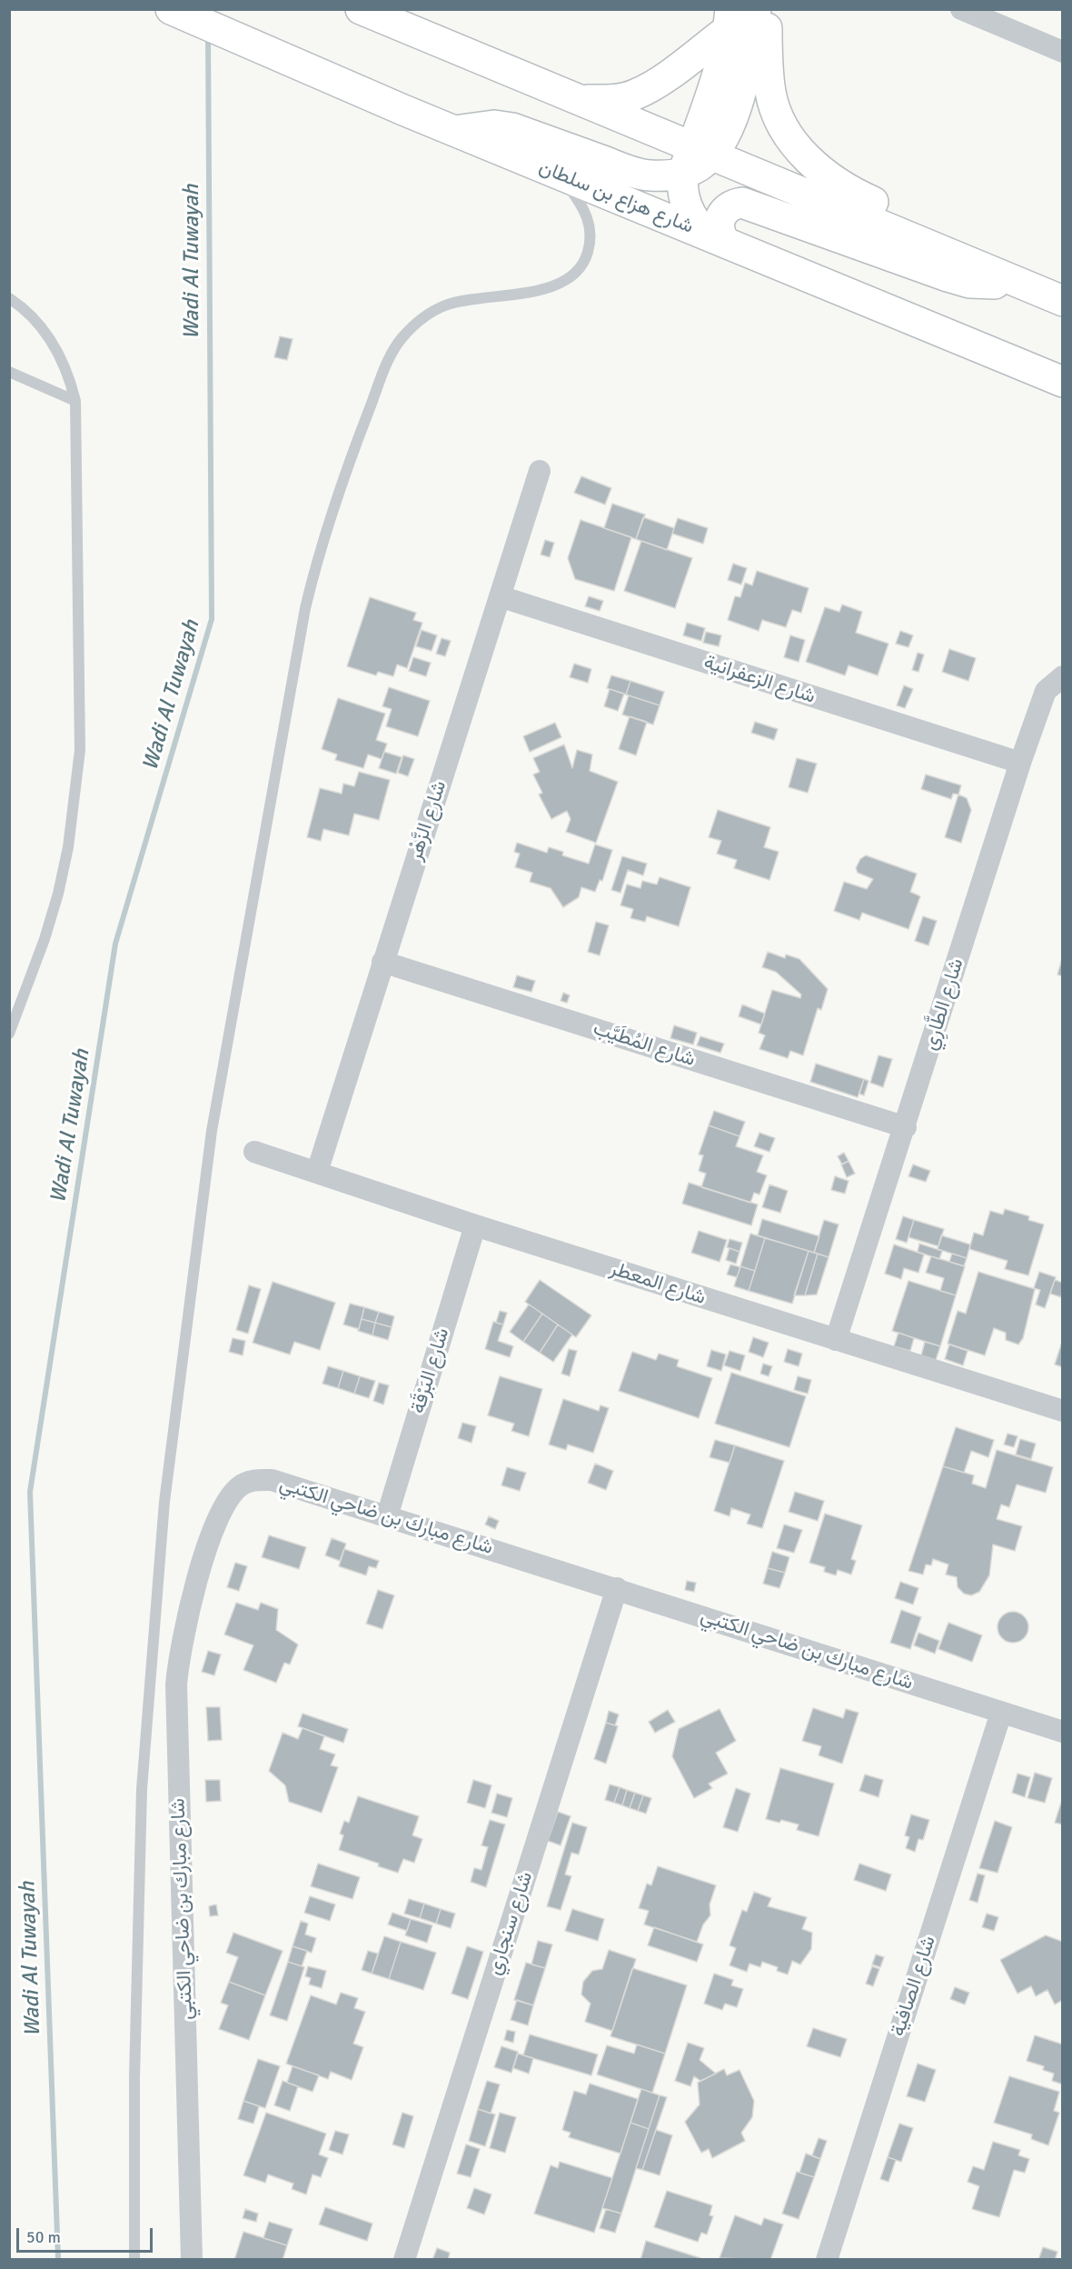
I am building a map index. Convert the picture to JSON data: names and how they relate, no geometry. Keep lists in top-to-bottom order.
{
  "streets": {
    "main road": ["شارع هزاع بن سلطان"],
    "street": [
      "شارع الزعفرانية",
      "شارع الزَّهْر",
      "شارع الطَّارِي",
      "شارع المُطَيَّب",
      "شارع المعطر",
      "شارع البَرْقَة",
      "شارع مبارك بن ضاحي الكتبي",
      "شارع سنجاري",
      "شارع الصافية"
    ]
  },
  "crossings": [
    ["شارع الزعفرانية", "شارع الزَّهْر"],
    ["شارع الزعفرانية", "شارع الطَّارِي"],
    ["شارع الزَّهْر", "شارع المُطَيَّب"],
    ["شارع الزَّهْر", "شارع المعطر"],
    ["شارع الطَّارِي", "شارع المُطَيَّب"],
    ["شارع الطَّارِي", "شارع المعطر"],
    ["شارع المعطر", "شارع البَرْقَة"],
    ["شارع البَرْقَة", "شارع مبارك بن ضاحي الكتبي"],
    ["شارع مبارك بن ضاحي الكتبي", "شارع سنجاري"],
    ["شارع مبارك بن ضاحي الكتبي", "شارع الصافية"]
  ],
  "water": ["Wadi Al Tuwayah"],
  "scale_bar": "50 m"
}
